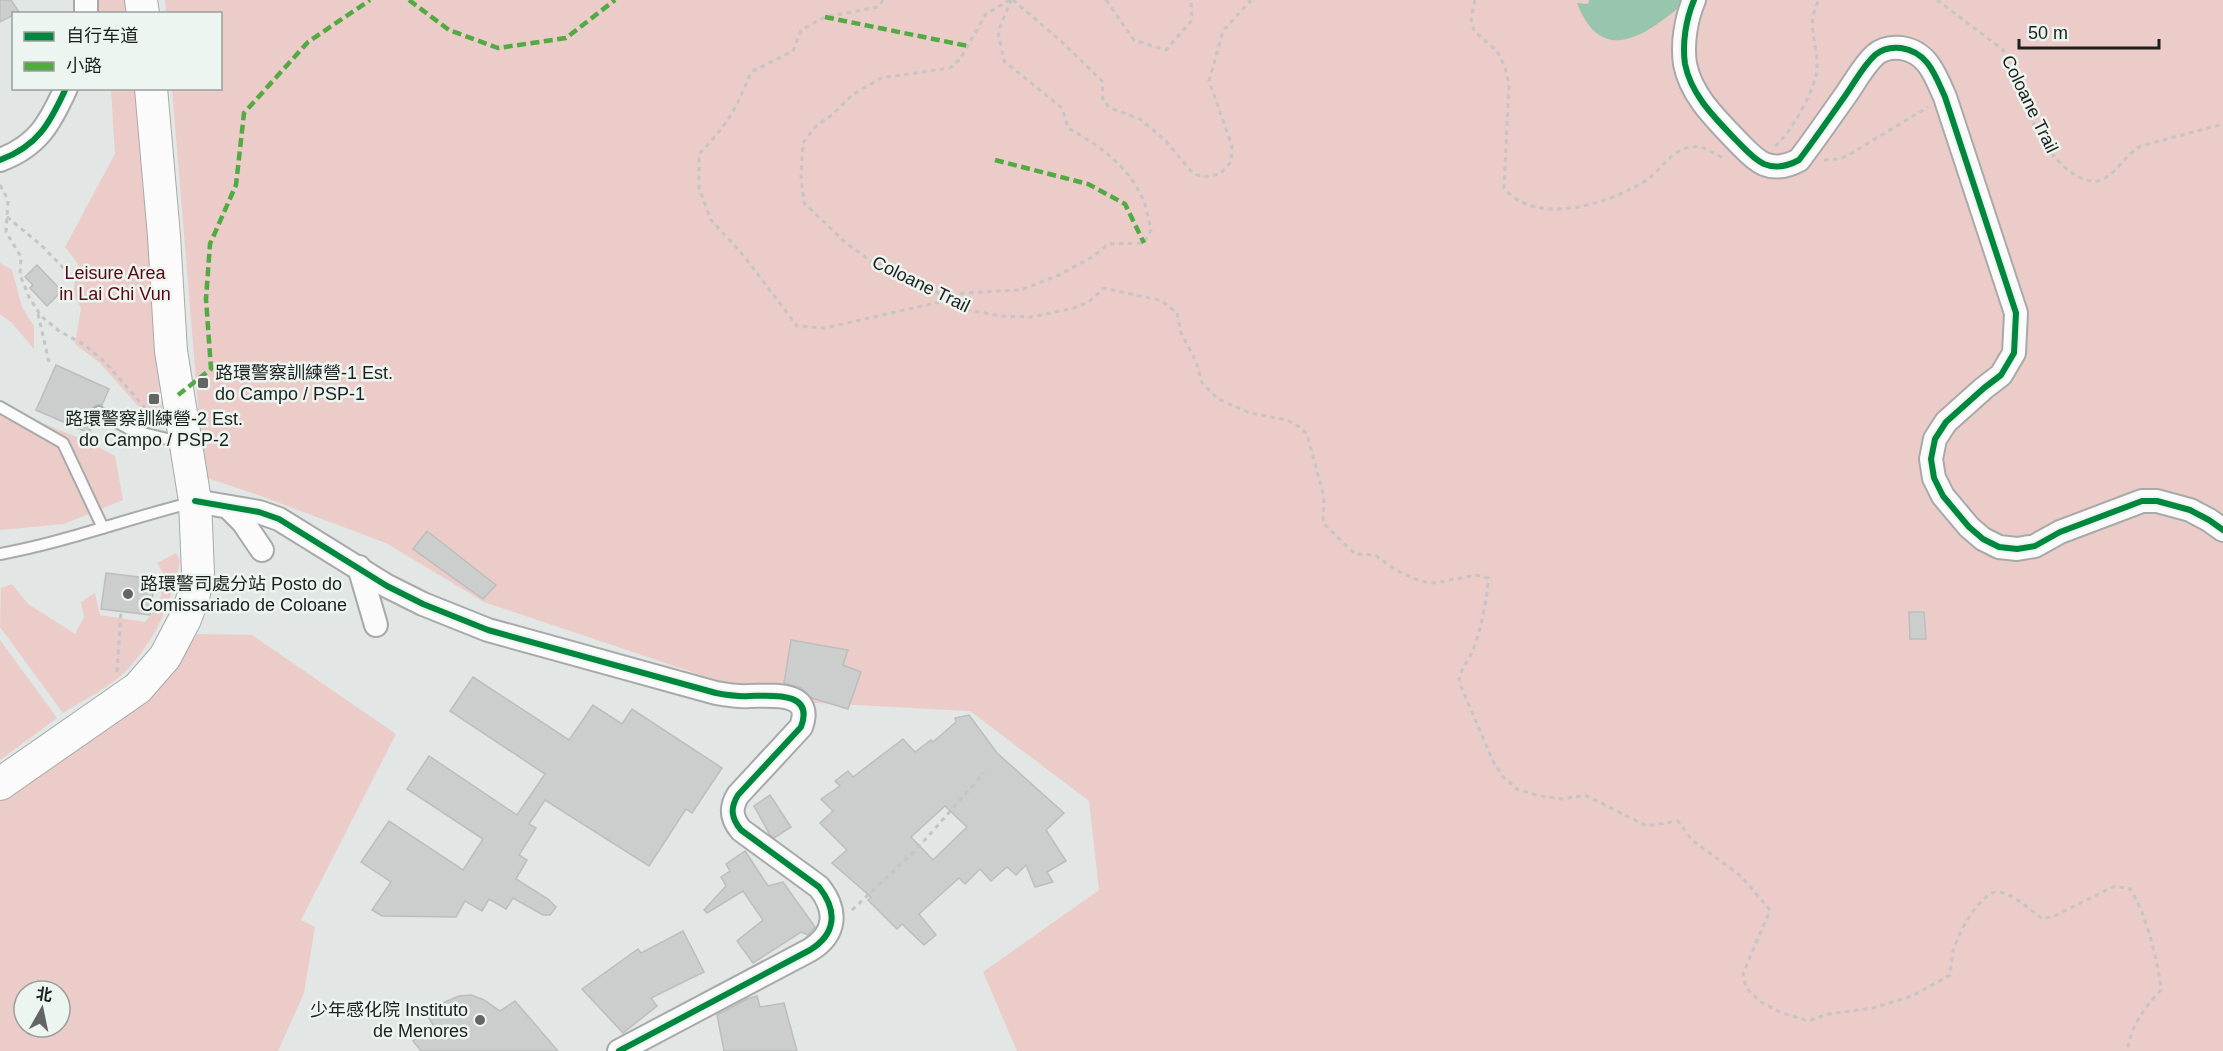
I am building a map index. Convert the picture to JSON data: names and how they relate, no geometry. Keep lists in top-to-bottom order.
{
  "streets": {
    "path": ["Coloane Trail"]
  },
  "parks": ["Leisure Area in Lai Chi Vun"],
  "places": {
    "transit": ["路環警察訓練營-1 Est. do Campo / PSP-1", "路環警察訓練營-2 Est. do Campo / PSP-2"],
    "other": ["路環警司處分站 Posto do Comissariado de Coloane", "少年感化院 Instituto de Menores"]
  },
  "legend": ["自行车道", "小路"],
  "scale_bar": "50 m",
  "north": "top"
}
